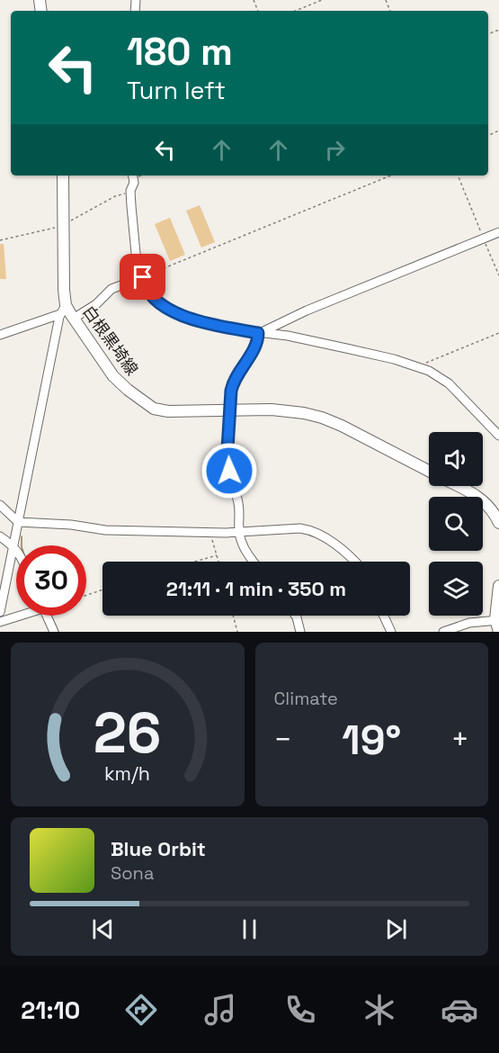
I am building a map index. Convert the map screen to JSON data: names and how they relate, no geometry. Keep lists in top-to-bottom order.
{
  "streets": {
    "main road": ["白根黒埼線"]
  },
  "page": {
    "turn": ["180 m", "Turn left"],
    "limit": "30",
    "trip": "21:11 · 1 min · 350 m",
    "tile": "Climate",
    "heat": ["−", "19°", "+"],
    "song": ["Blue Orbit", "Sona"],
    "tabs": "21:10",
    "gauge": ["26", "km/h"]
  }
}
